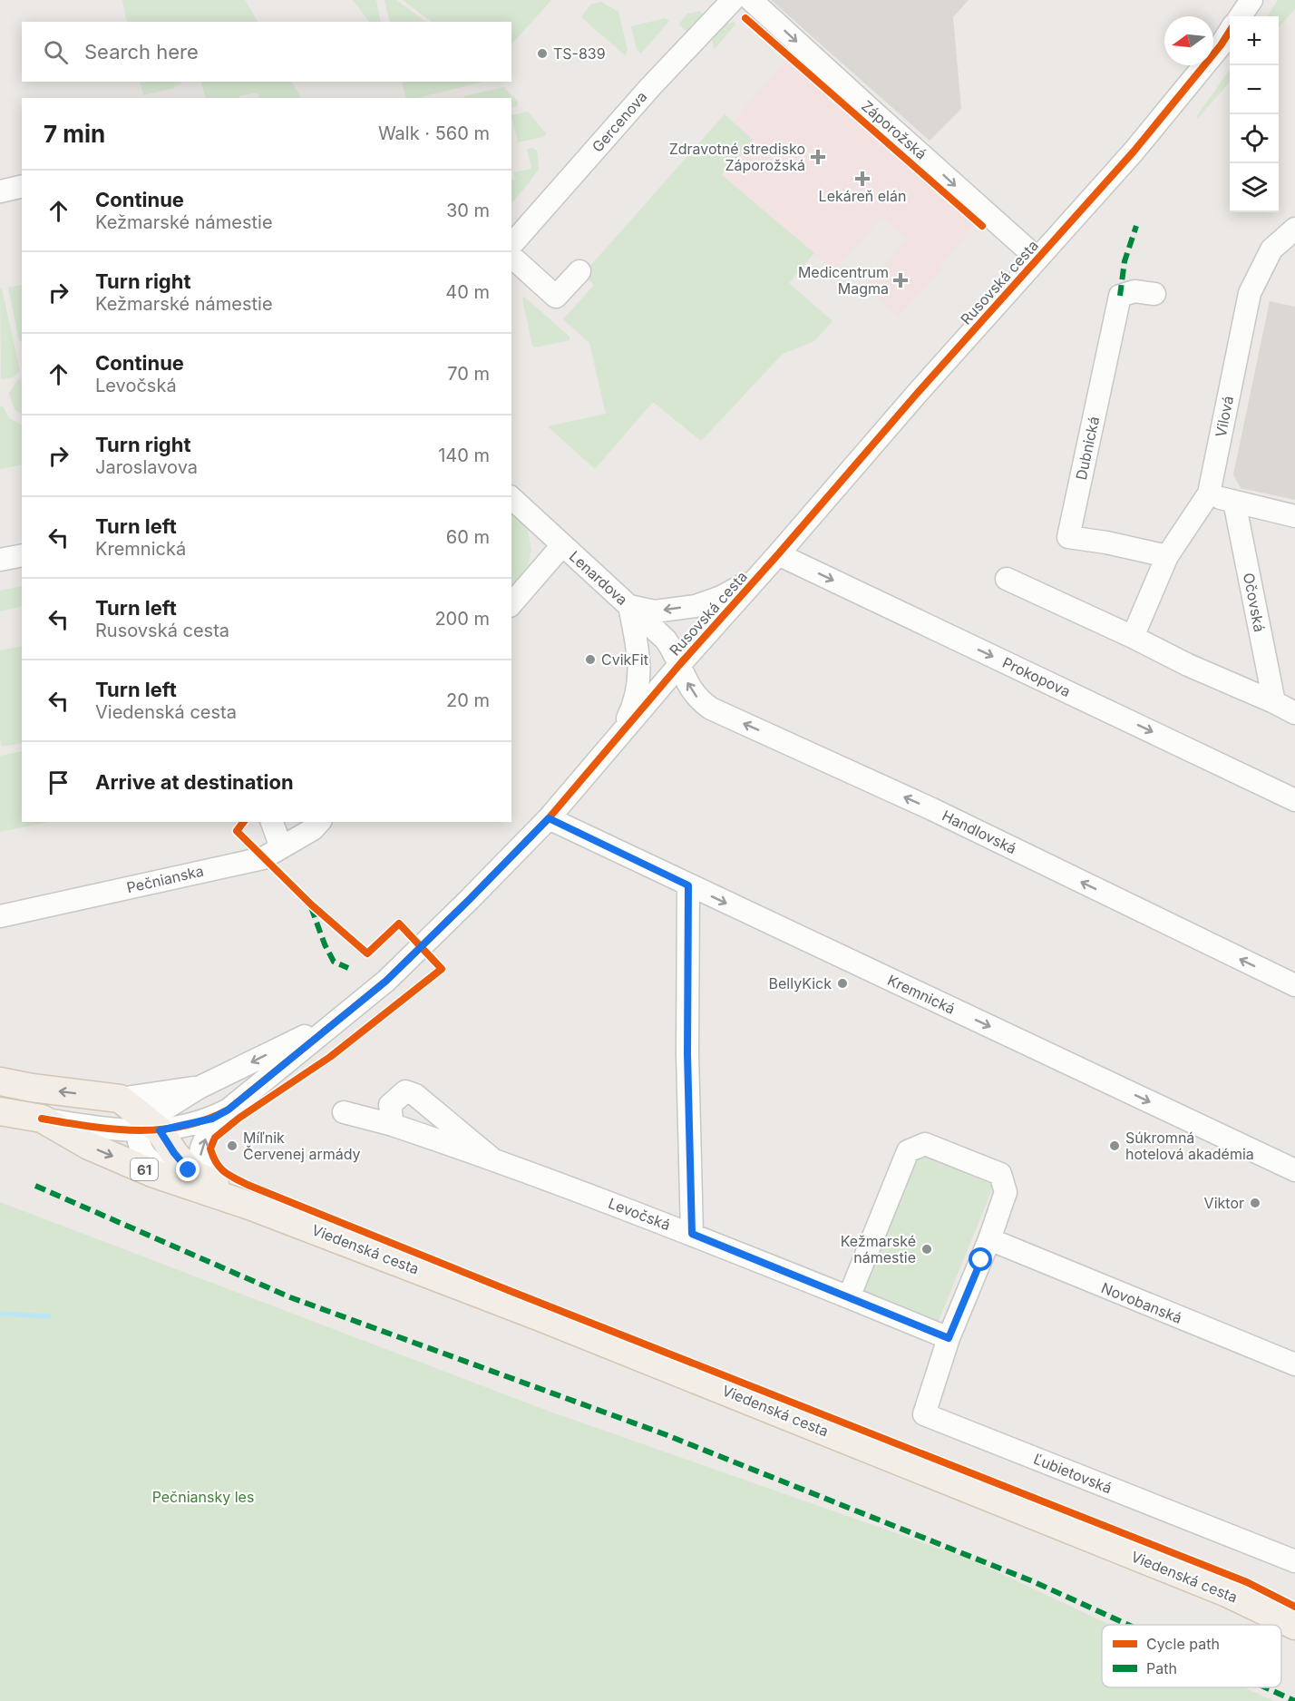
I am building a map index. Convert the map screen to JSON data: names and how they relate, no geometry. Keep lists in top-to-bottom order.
{
  "streets": {
    "main road": ["61", "Viedenská cesta"],
    "street": [
      "Gercenova",
      "Záporožská",
      "Rusovská cesta",
      "Vilová",
      "Dubnická",
      "Lenardova",
      "Očovská",
      "Prokopova",
      "Handlovská",
      "Pečnianska",
      "Kremnická",
      "Levočská",
      "Novobanská",
      "Ľubietovská"
    ]
  },
  "crossings": [
    ["Záporožská", "Rusovská cesta"],
    ["Rusovská cesta", "Lenardova"],
    ["Rusovská cesta", "Prokopova"],
    ["Rusovská cesta", "Handlovská"],
    ["Rusovská cesta", "Kremnická"],
    ["Rusovská cesta", "Viedenská cesta"],
    ["Vilová", "Dubnická"],
    ["Lenardova", "Handlovská"]
  ],
  "one_way": ["Záporožská", "Handlovská", "Kremnická"],
  "parks": ["Pečniansky les"],
  "places": {
    "other": [
      "TS-839",
      "CvikFit",
      "BellyKick",
      "Míľnik Červenej armády",
      "Súkromná hotelová akadémia",
      "Viktor",
      "Kežmarské námestie"
    ],
    "health": ["Zdravotné stredisko Záporožská", "Lekáreň elán", "Medicentrum Magma"]
  },
  "legend": ["Cycle path", "Path"],
  "north": "left",
  "page": {
    "map_buttons": ["+", "−"],
    "search": "Search here",
    "heading": ["7 min", "Walk · 560 m"],
    "list": [
      ["Continue", "Kežmarské námestie", "30 m"],
      ["Turn right", "Kežmarské námestie", "40 m"],
      ["Continue", "Levočská", "70 m"],
      ["Turn right", "Jaroslavova", "140 m"],
      ["Turn left", "Kremnická", "60 m"],
      ["Turn left", "Rusovská cesta", "200 m"],
      ["Turn left", "Viedenská cesta", "20 m"],
      "Arrive at destination"
    ]
  }
}
